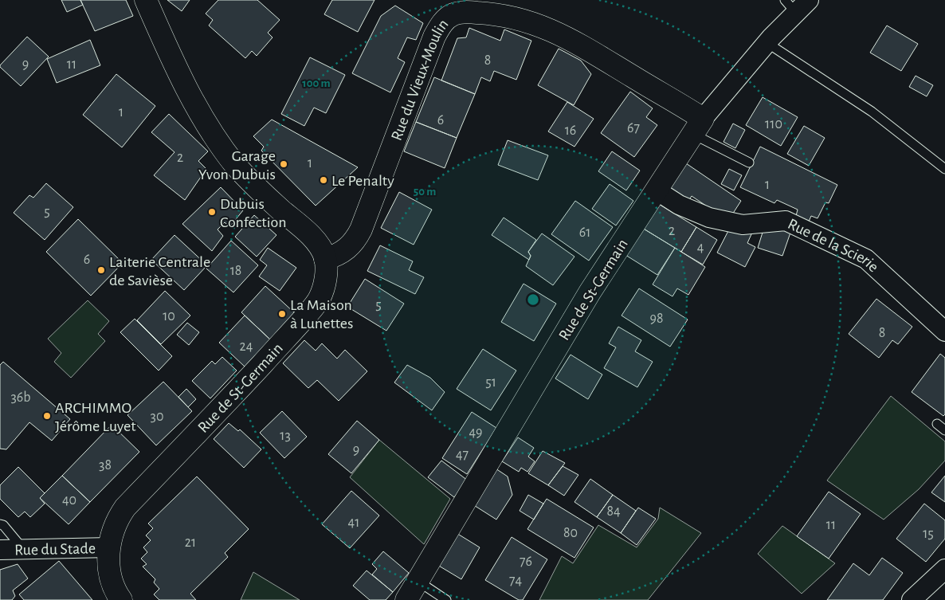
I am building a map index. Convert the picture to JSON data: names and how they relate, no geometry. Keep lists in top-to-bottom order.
{
  "streets": {
    "street": [
      "Rue du Vieux-Moulin",
      "Rue de la Scierie",
      "Rue de St-Germain",
      "Rue du Stade"
    ]
  },
  "crossings": [
    ["Rue du Vieux-Moulin", "Rue de St-Germain"],
    ["Rue de la Scierie", "Rue de St-Germain"],
    ["Rue de St-Germain", "Rue du Stade"]
  ],
  "places": [
    "Garage Yvon Dubuis",
    "Le Penalty",
    "Dubuis Confection",
    "Laiterie Centrale de Savièse",
    "La Maison à Lunettes",
    "ARCHIMMO Jérôme Luyet"
  ],
  "house_numbers": [
    "8",
    "9",
    "11",
    "1",
    "6",
    "110",
    "67",
    "16",
    "2",
    "1",
    "1",
    "5",
    "2",
    "61",
    "4",
    "6",
    "18",
    "5",
    "10",
    "98",
    "8",
    "24",
    "51",
    "36b",
    "30",
    "49",
    "13",
    "9",
    "47",
    "38",
    "40",
    "84",
    "41",
    "11",
    "80",
    "15",
    "21",
    "76",
    "74"
  ],
  "rings": ["100 m", "50 m"]
}
